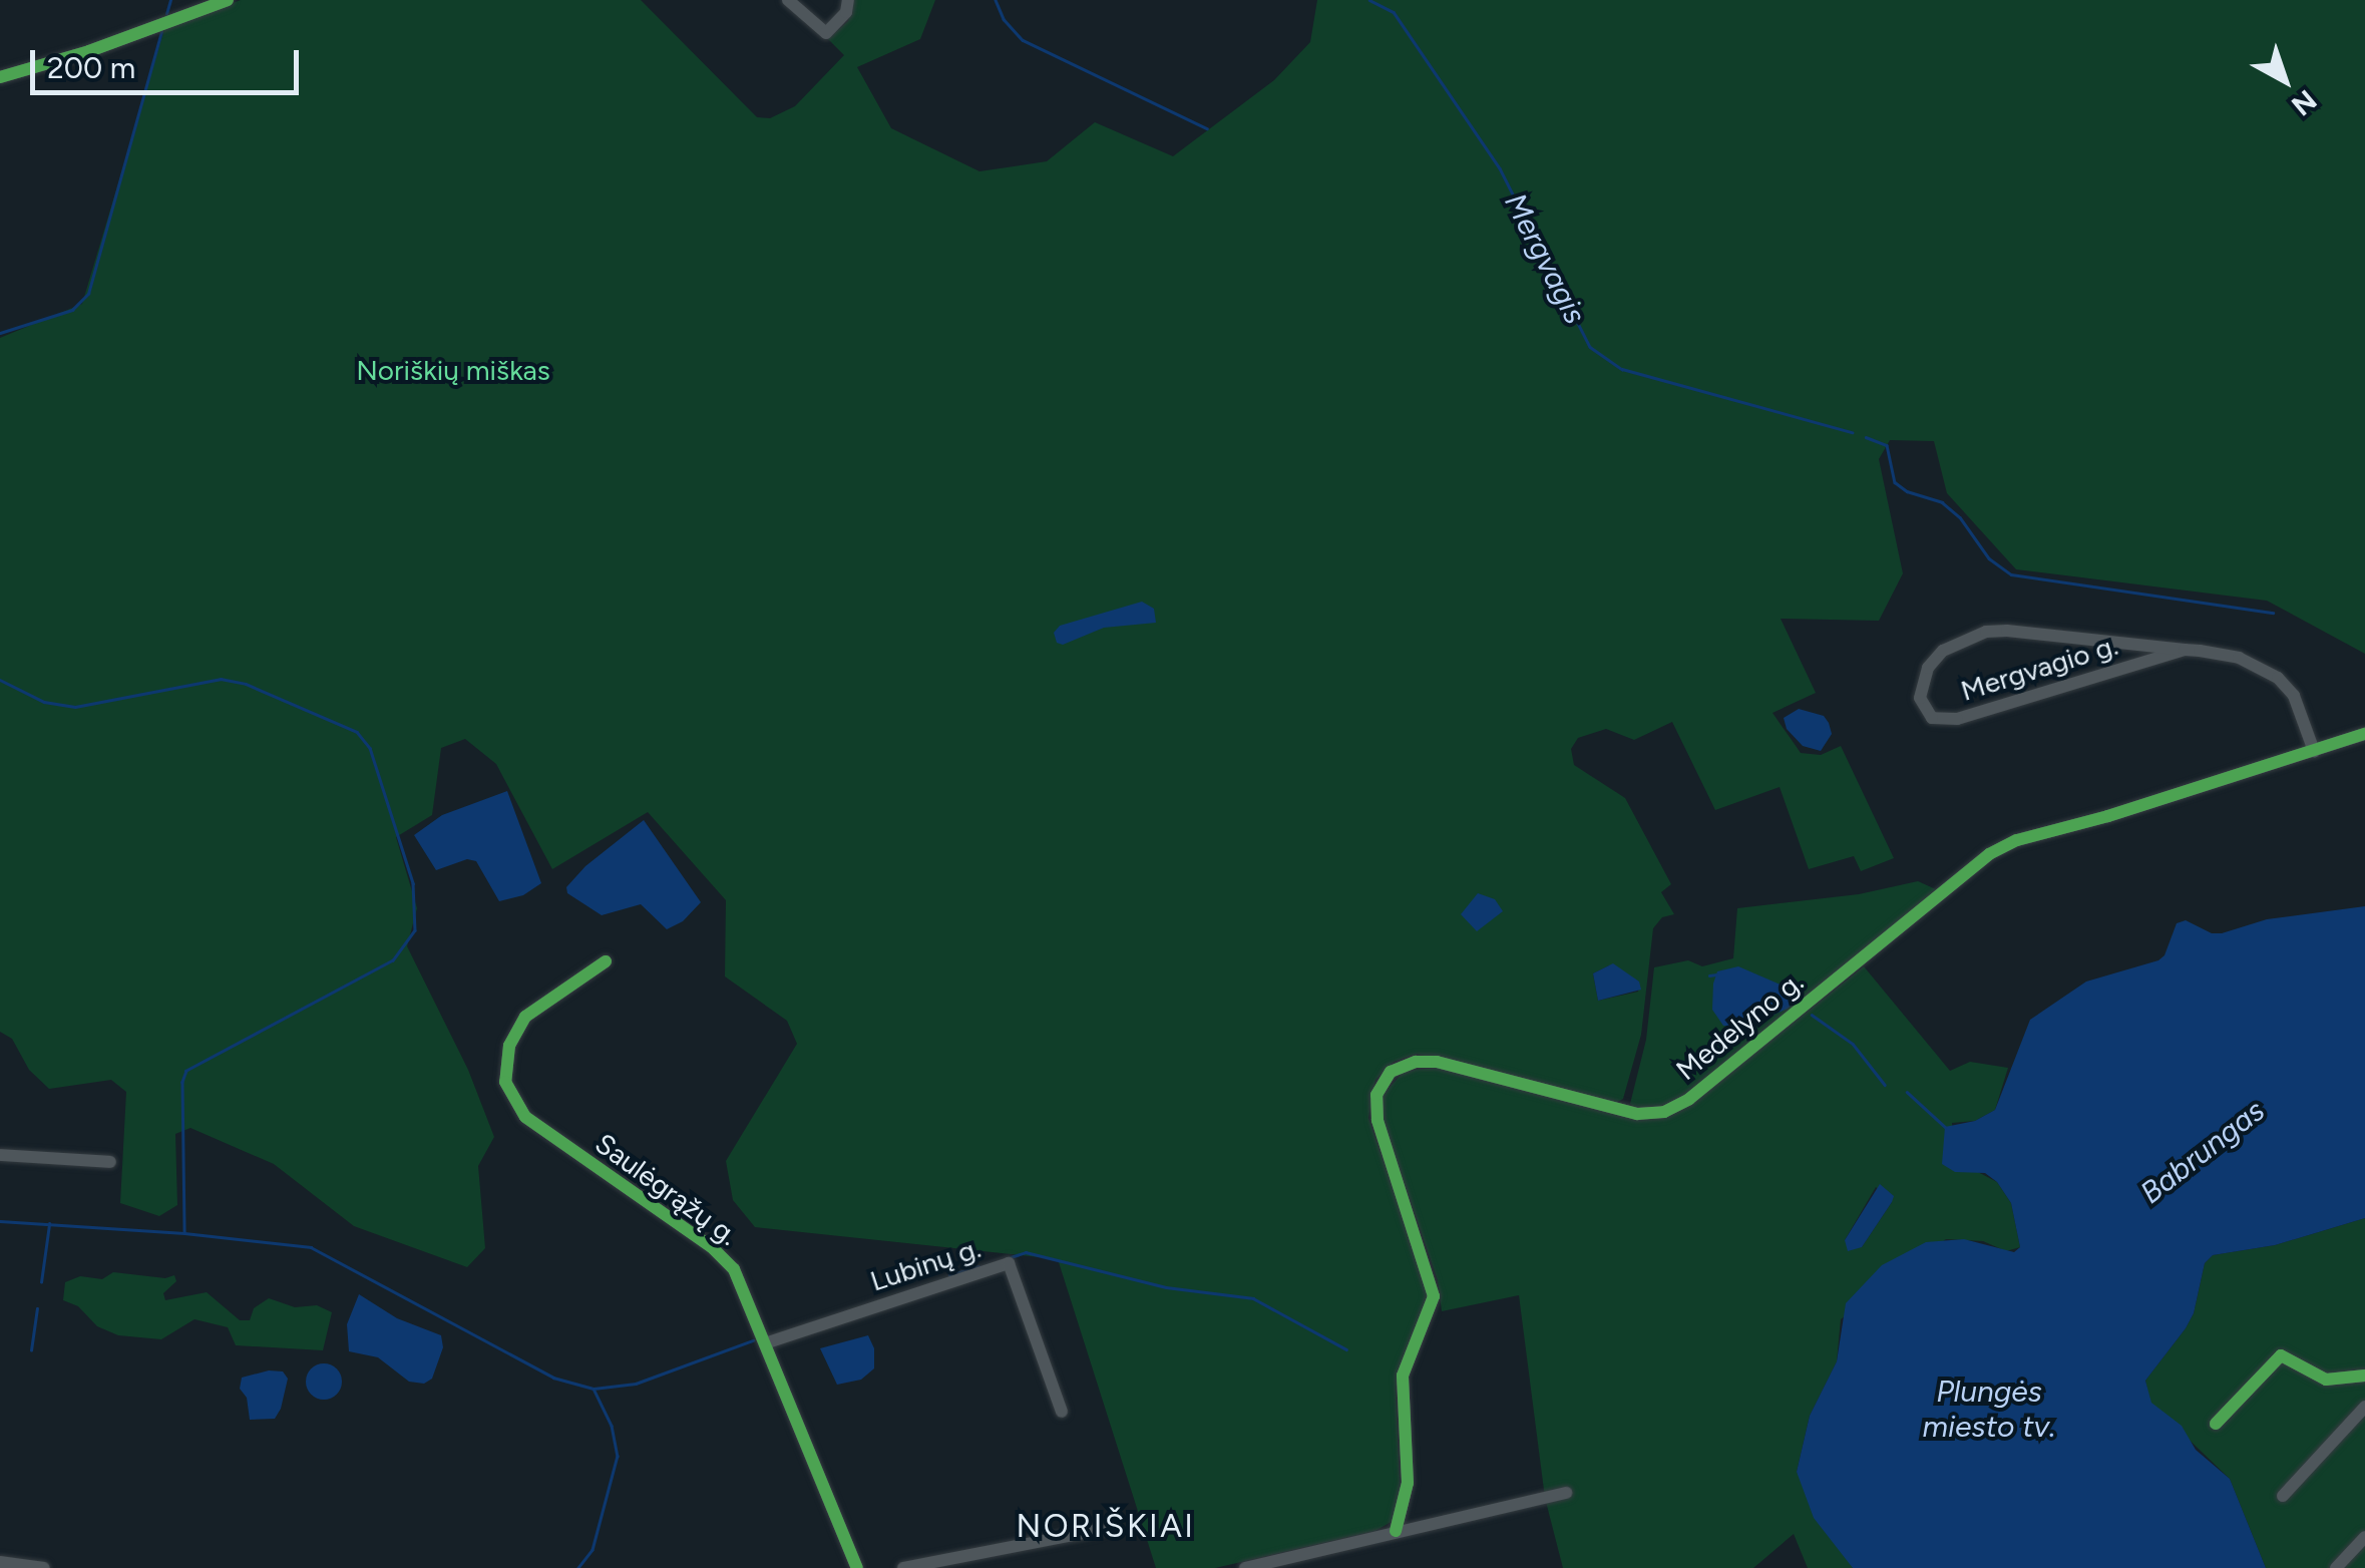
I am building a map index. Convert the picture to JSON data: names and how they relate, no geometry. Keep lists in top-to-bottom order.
{
  "streets": {
    "street": [
      "Mergvagio g.",
      "Medelyno g.",
      "Saulėgrąžų g.",
      "Lubinų g."
    ]
  },
  "crossings": [
    ["Mergvagio g.", "Medelyno g."],
    ["Saulėgrąžų g.", "Lubinų g."]
  ],
  "districts": ["NORIŠKIAI"],
  "water": ["Mergvagis", "Babrungas", "Plungės miesto tv."],
  "parks": ["Noriškių miškas"],
  "scale_bar": "200 m",
  "north": "bottom right"
}
